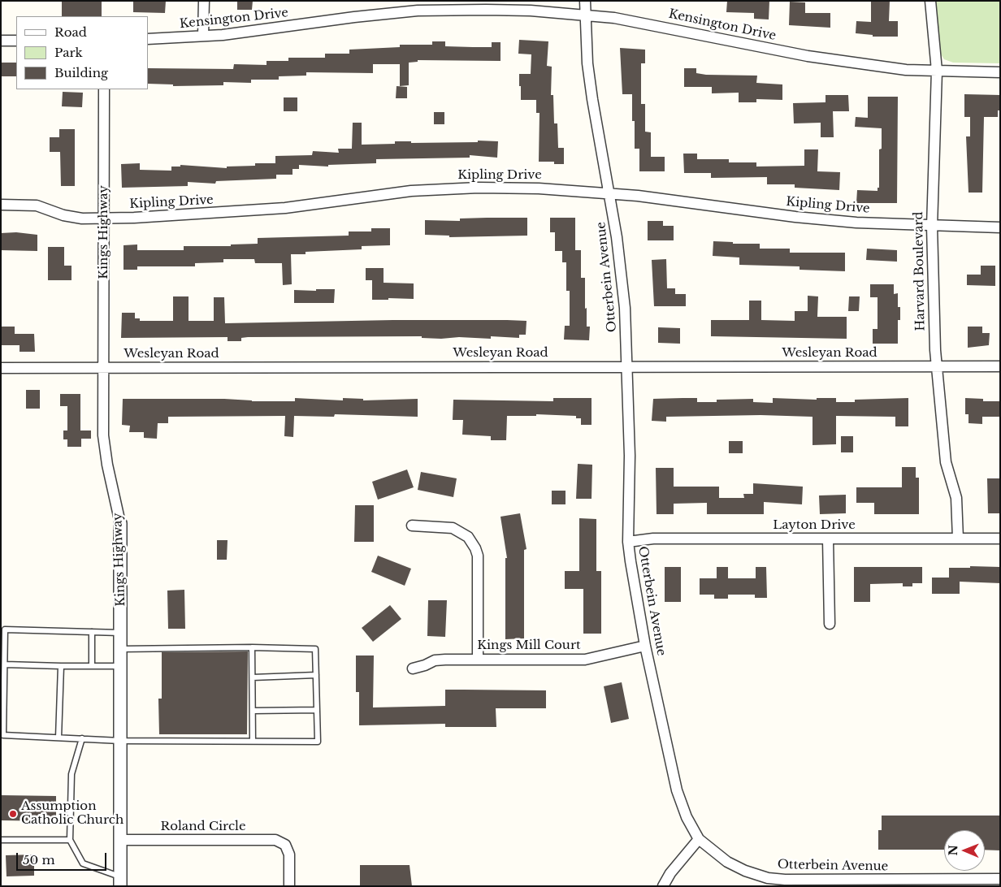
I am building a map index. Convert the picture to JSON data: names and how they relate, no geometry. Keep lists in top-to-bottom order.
{
  "streets": {
    "street": [
      "Kensington Drive",
      "Kipling Drive",
      "Kings Highway",
      "Harvard Boulevard",
      "Otterbein Avenue",
      "Wesleyan Road",
      "Layton Drive",
      "Kings Mill Court",
      "Roland Circle"
    ]
  },
  "crossings": [
    ["Kensington Drive", "Harvard Boulevard"],
    ["Kensington Drive", "Otterbein Avenue"],
    ["Kipling Drive", "Kings Highway"],
    ["Kipling Drive", "Harvard Boulevard"],
    ["Kipling Drive", "Otterbein Avenue"],
    ["Kings Highway", "Wesleyan Road"],
    ["Kings Highway", "Roland Circle"],
    ["Harvard Boulevard", "Wesleyan Road"],
    ["Harvard Boulevard", "Layton Drive"],
    ["Otterbein Avenue", "Wesleyan Road"],
    ["Otterbein Avenue", "Layton Drive"],
    ["Otterbein Avenue", "Kings Mill Court"]
  ],
  "places": ["Assumption Catholic Church"],
  "legend": ["Road", "Park", "Building"],
  "scale_bar": "50 m",
  "north": "left"
}
